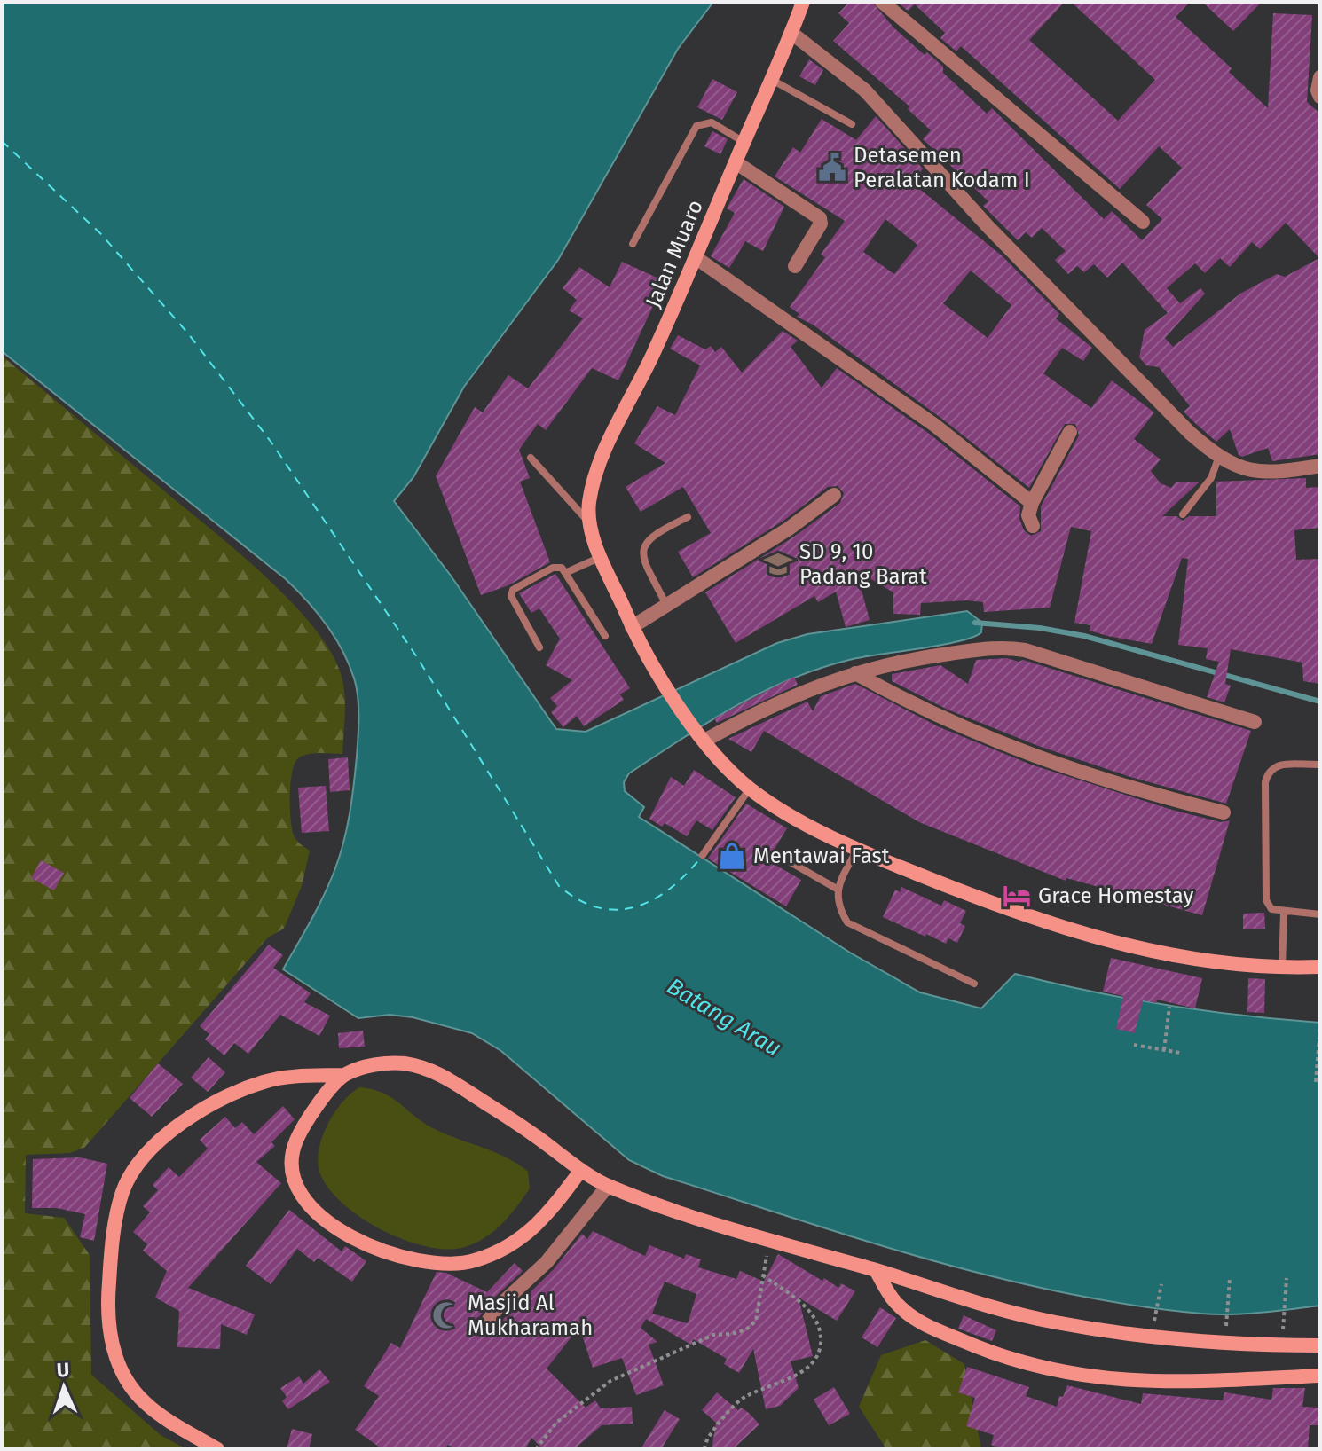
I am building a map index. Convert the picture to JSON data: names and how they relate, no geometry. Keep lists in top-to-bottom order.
{
  "streets": {
    "street": ["Jalan Muaro"]
  },
  "water": ["Batang Arau"],
  "places": {
    "public building": ["Detasemen Peralatan Kodam I"],
    "school or university": ["SD 9, 10 Padang Barat"],
    "shop": ["Mentawai Fast"],
    "hotel": ["Grace Homestay"],
    "mosque": ["Masjid Al Mukharamah"]
  },
  "north": "top"
}
